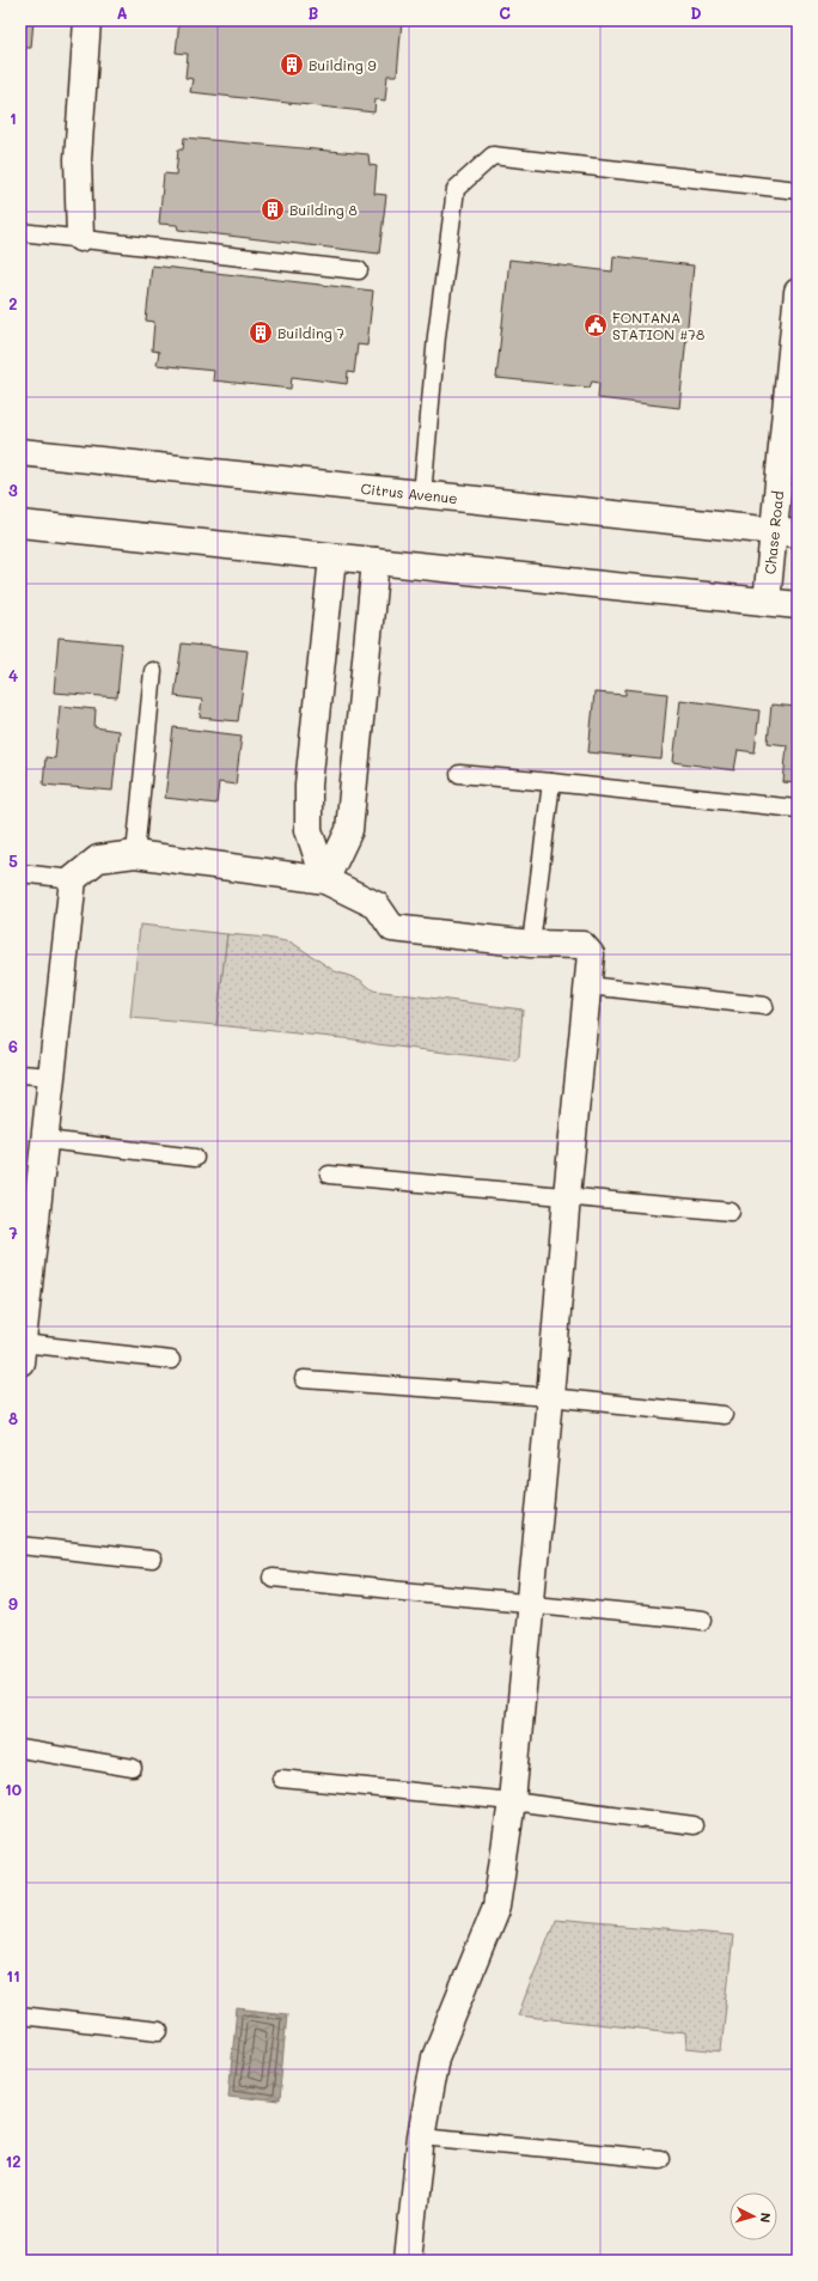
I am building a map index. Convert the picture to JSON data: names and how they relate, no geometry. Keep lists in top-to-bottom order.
{
  "streets": {
    "street": ["Citrus Avenue", "Chase Road"]
  },
  "crossings": [
    ["Citrus Avenue", "Chase Road"]
  ],
  "places": {
    "building": ["Building 9", "Building 8", "Building 7"],
    "public building": ["FONTANA STATION #78"]
  },
  "north": "right",
  "grid": {
    "columns": [
      "A",
      "B",
      "C",
      "D"
    ],
    "rows": [
      "1",
      "2",
      "3",
      "4",
      "5",
      "6",
      "7",
      "8",
      "9",
      "10",
      "11",
      "12"
    ]
  }
}
